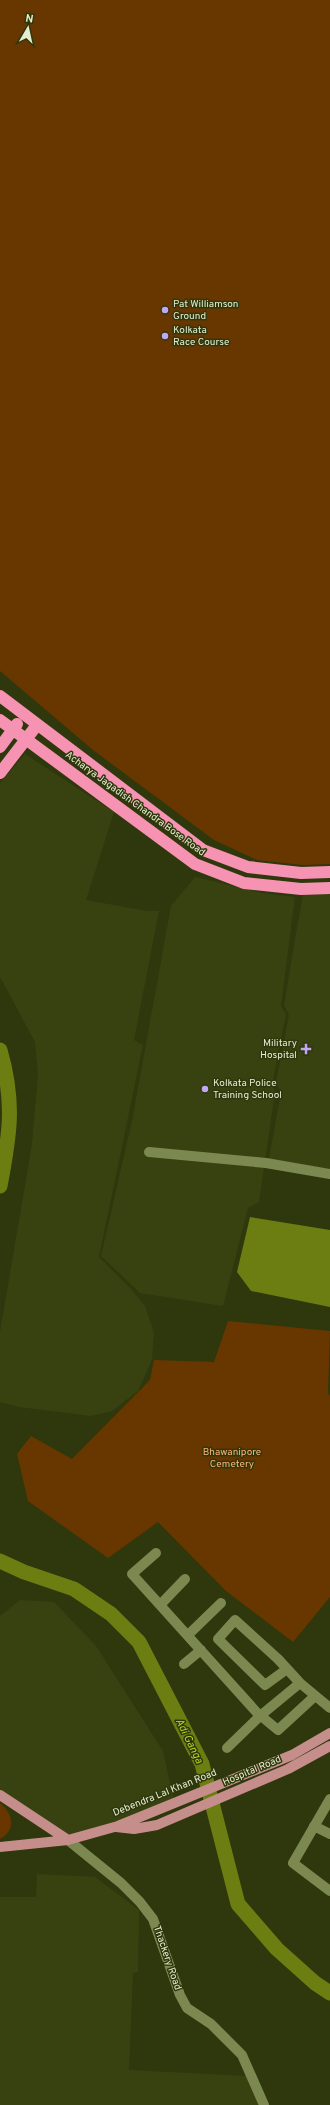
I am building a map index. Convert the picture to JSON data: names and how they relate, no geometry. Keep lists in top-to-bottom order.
{
  "streets": {
    "highway": ["Acharya Jagadish Chandra Bose Road"],
    "main road": ["Hospital Road", "Debendra Lal Khan Road"],
    "street": ["Thackery Road"]
  },
  "crossings": [
    ["Hospital Road", "Debendra Lal Khan Road"],
    ["Debendra Lal Khan Road", "Thackery Road"]
  ],
  "water": ["Adi Ganga"],
  "parks": ["Bhawanipore Cemetery"],
  "places": {
    "other": ["Pat Williamson Ground", "Kolkata Race Course", "Kolkata Police Training School"],
    "health": ["Military Hospital"]
  },
  "north": "top"
}
